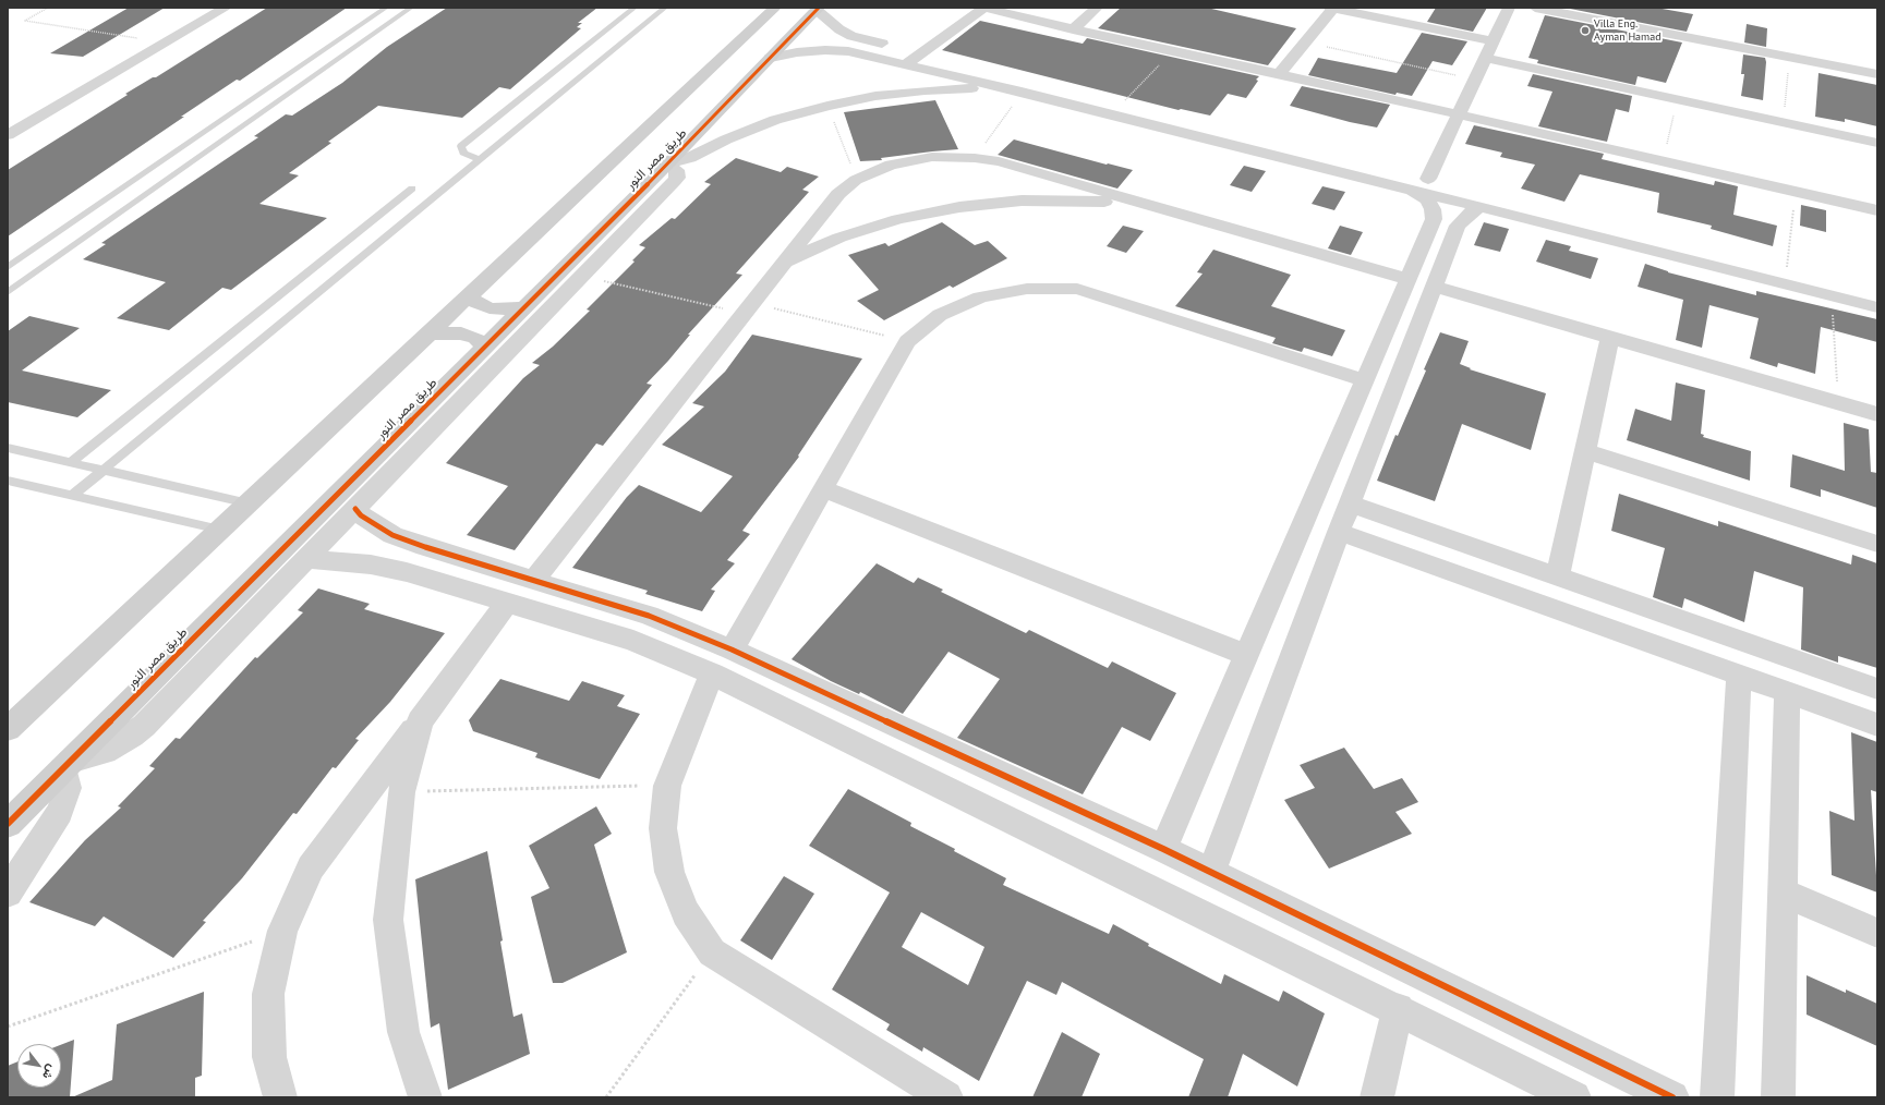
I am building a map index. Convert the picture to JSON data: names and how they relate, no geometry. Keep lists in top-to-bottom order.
{
  "streets": {
    "street": ["طريق مصر النور"]
  },
  "places": ["Villa Eng. Ayman Hamad"],
  "north": "bottom right"
}
